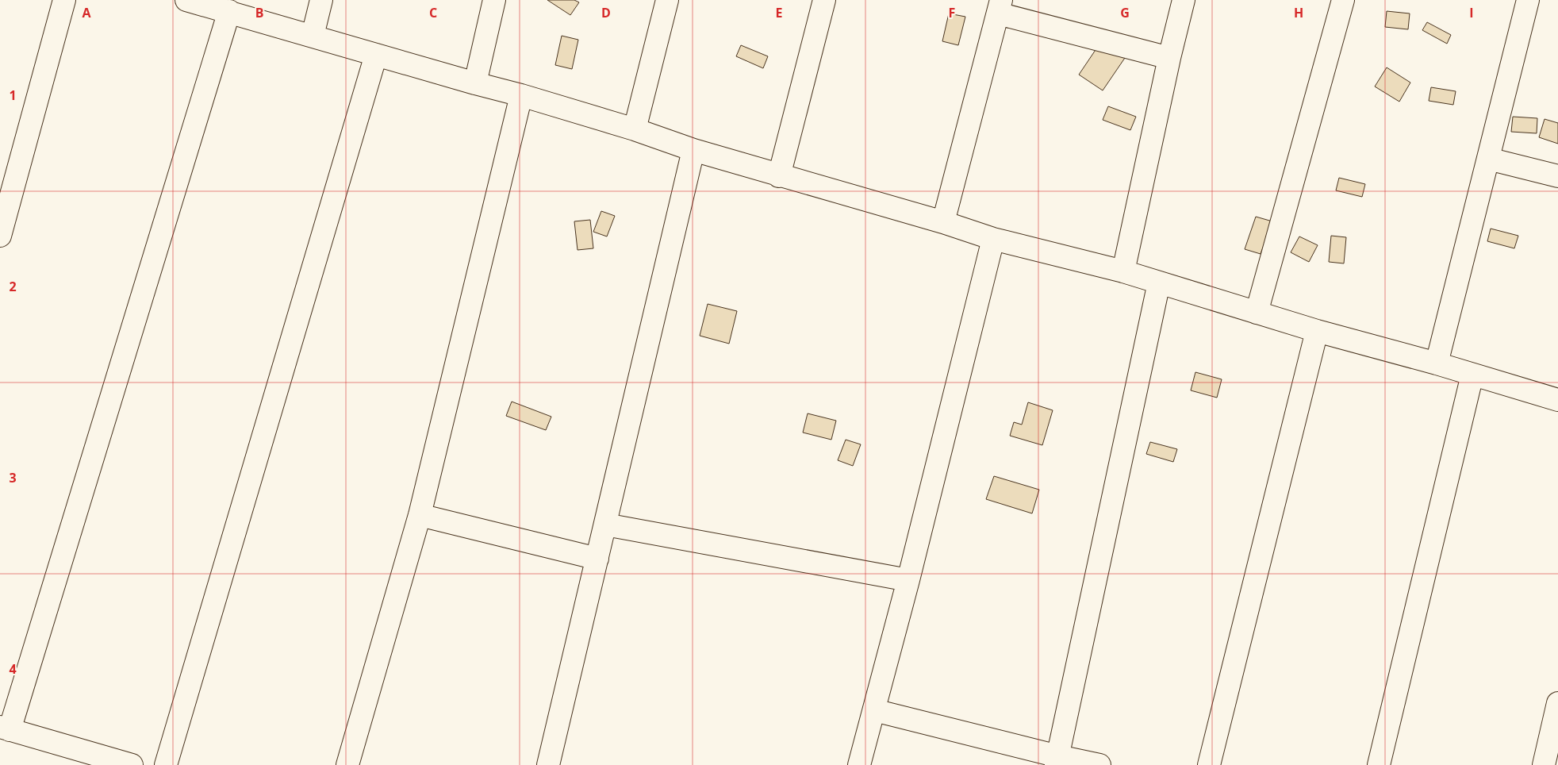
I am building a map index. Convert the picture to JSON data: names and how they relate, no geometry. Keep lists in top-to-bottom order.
{
  "grid": {
    "columns": [
      "A",
      "B",
      "C",
      "D",
      "E",
      "F",
      "G",
      "H",
      "I"
    ],
    "rows": [
      "1",
      "2",
      "3",
      "4"
    ]
  }
}
